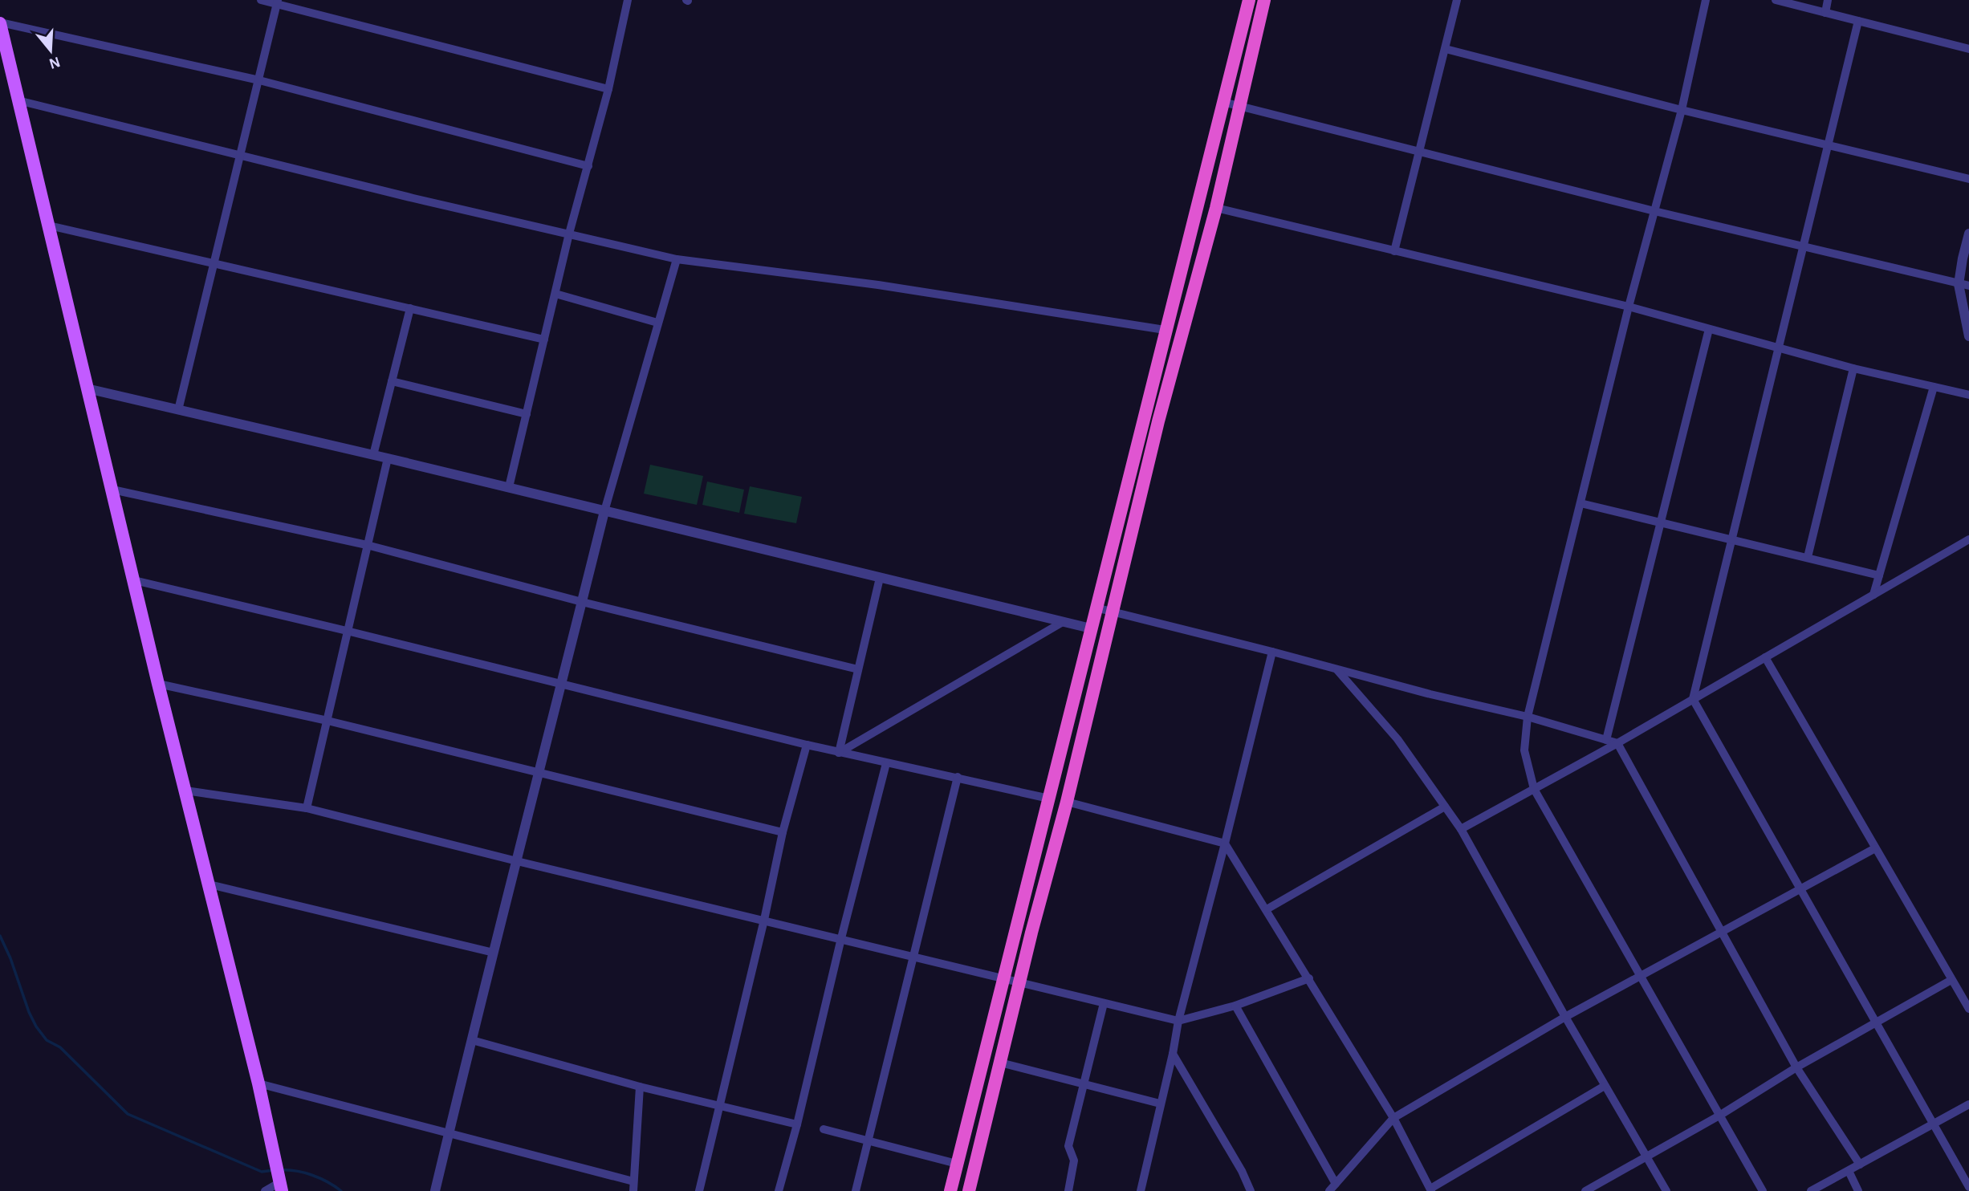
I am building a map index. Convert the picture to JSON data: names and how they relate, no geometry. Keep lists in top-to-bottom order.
{
  "north": "bottom"
}
